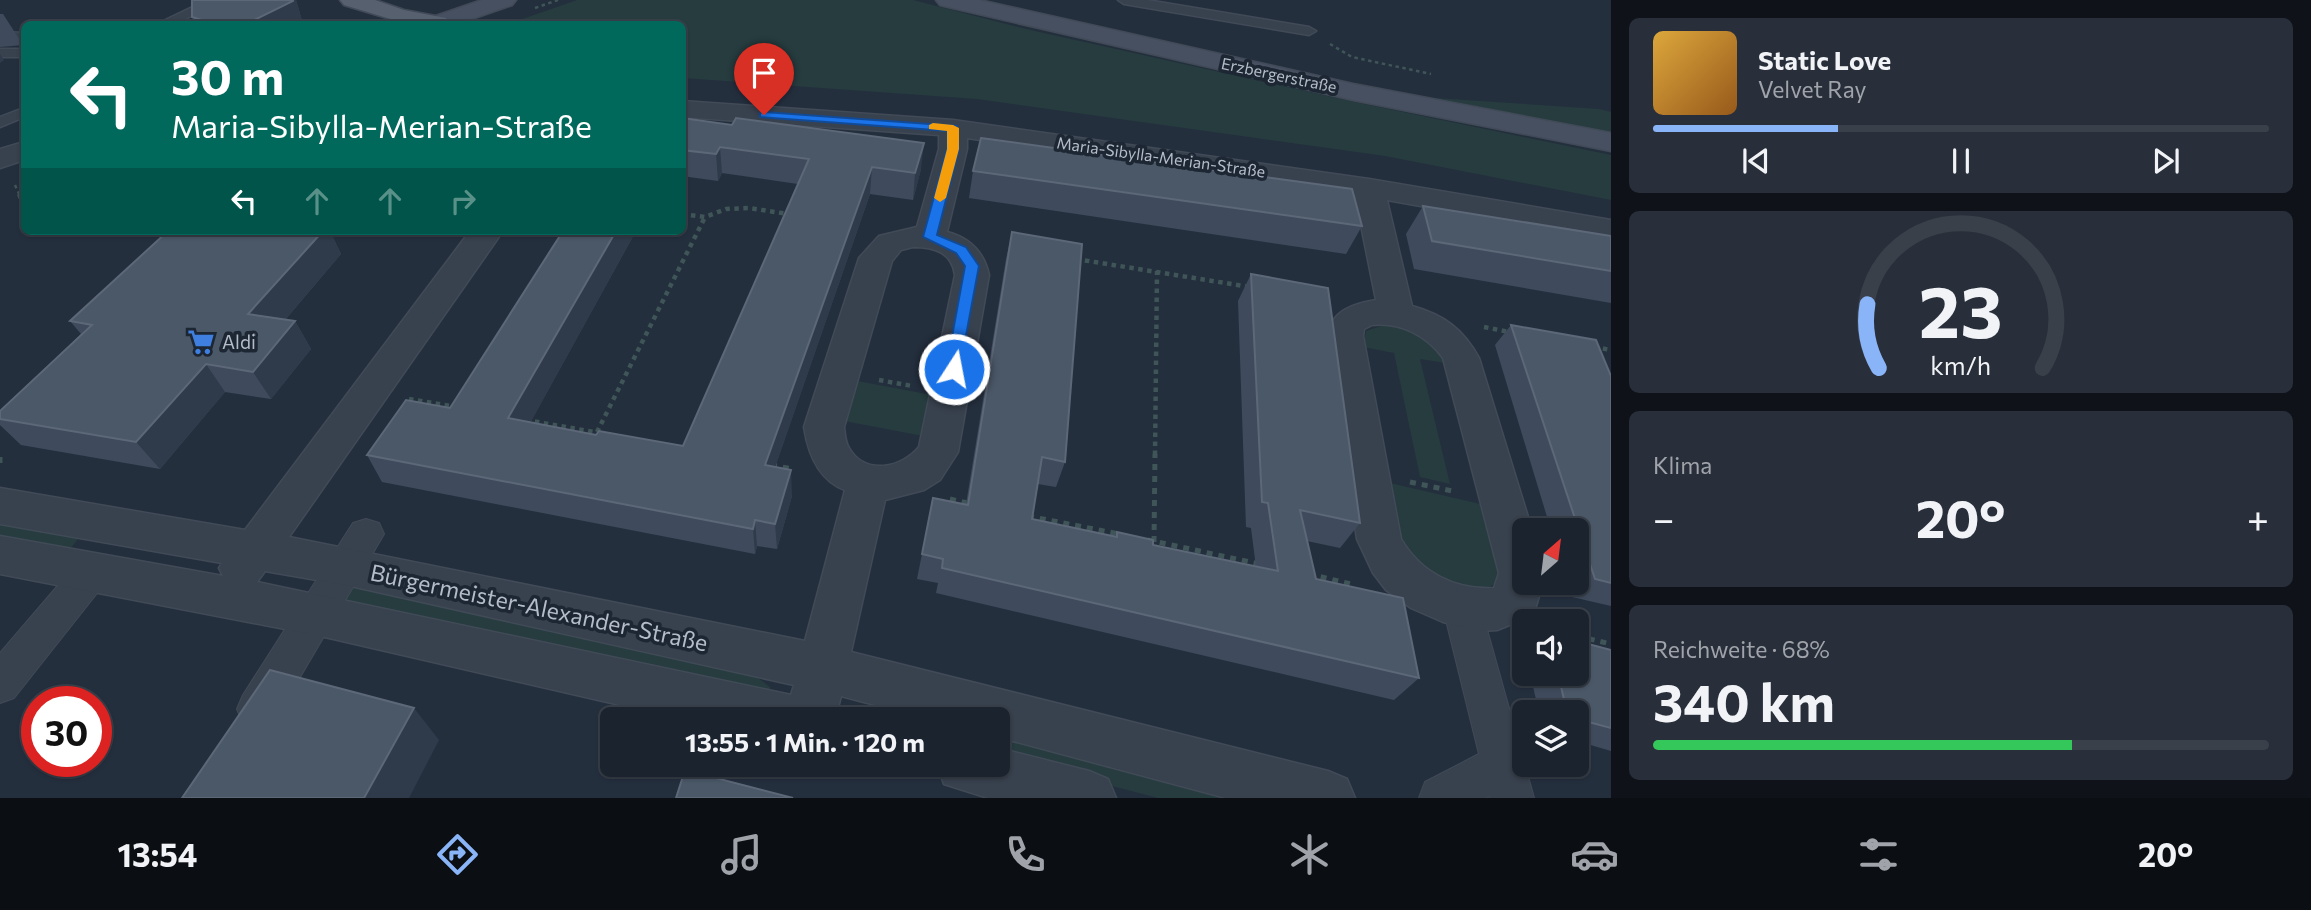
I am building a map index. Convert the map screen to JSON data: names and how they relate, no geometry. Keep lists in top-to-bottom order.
{
  "streets": {
    "main road": ["Erzbergerstraße"],
    "street": ["Maria-Sibylla-Merian-Straße", "Bürgermeister-Alexander-Straße"]
  },
  "places": {
    "supermarket": ["Aldi"]
  },
  "north": "top right",
  "page": {
    "turn": ["30 m", "Maria-Sibylla-Merian-Straße"],
    "song": ["Static Love", "Velvet Ray"],
    "tile": [
      "Klima",
      ["Reichweite · 68%", "340 km"]
    ],
    "heat": ["−", "20°", "+"],
    "limit": "30",
    "trip": "13:55 · 1 Min. · 120 m",
    "tabs": ["13:54", "20°"],
    "gauge": ["23", "km/h"]
  }
}
